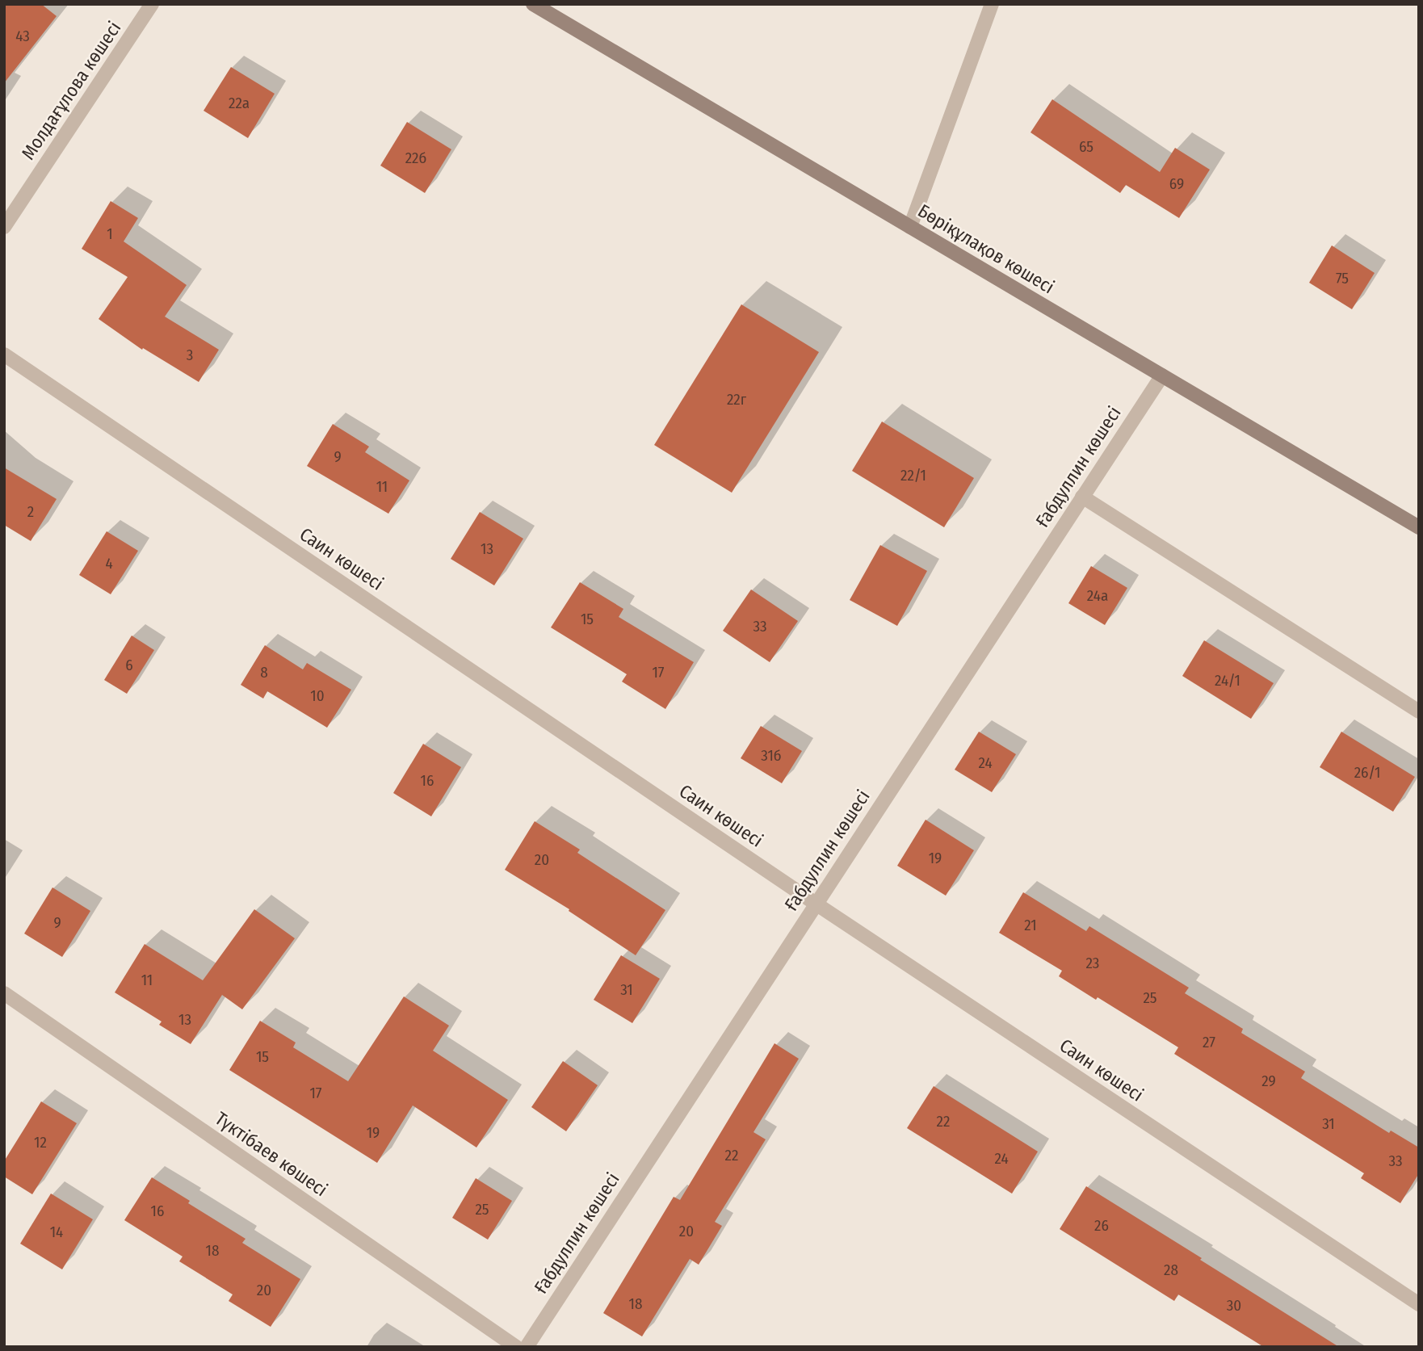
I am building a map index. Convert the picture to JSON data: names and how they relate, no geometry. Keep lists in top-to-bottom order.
{
  "streets": {
    "street": [
      "Молдағұлова көшесі",
      "Бөріқұлақов көшесі",
      "Ғабдуллин көшесі",
      "Саин көшесі",
      "Түктібаев көшесі"
    ]
  },
  "crossings": [
    ["Бөріқұлақов көшесі", "Ғабдуллин көшесі"],
    ["Ғабдуллин көшесі", "Саин көшесі"]
  ],
  "house_numbers": [
    "43",
    "22а",
    "65",
    "22б",
    "69",
    "1",
    "75",
    "3",
    "22г",
    "9",
    "22/1",
    "11",
    "2",
    "13",
    "4",
    "24а",
    "15",
    "33",
    "6",
    "8",
    "17",
    "24/1",
    "10",
    "31б",
    "24",
    "26/1",
    "16",
    "19",
    "20",
    "9",
    "21",
    "23",
    "11",
    "31",
    "25",
    "13",
    "27",
    "15",
    "29",
    "17",
    "22",
    "31",
    "19",
    "12",
    "22",
    "24",
    "33",
    "25",
    "16",
    "26",
    "20",
    "14",
    "18",
    "28",
    "20",
    "18",
    "30"
  ]
}
